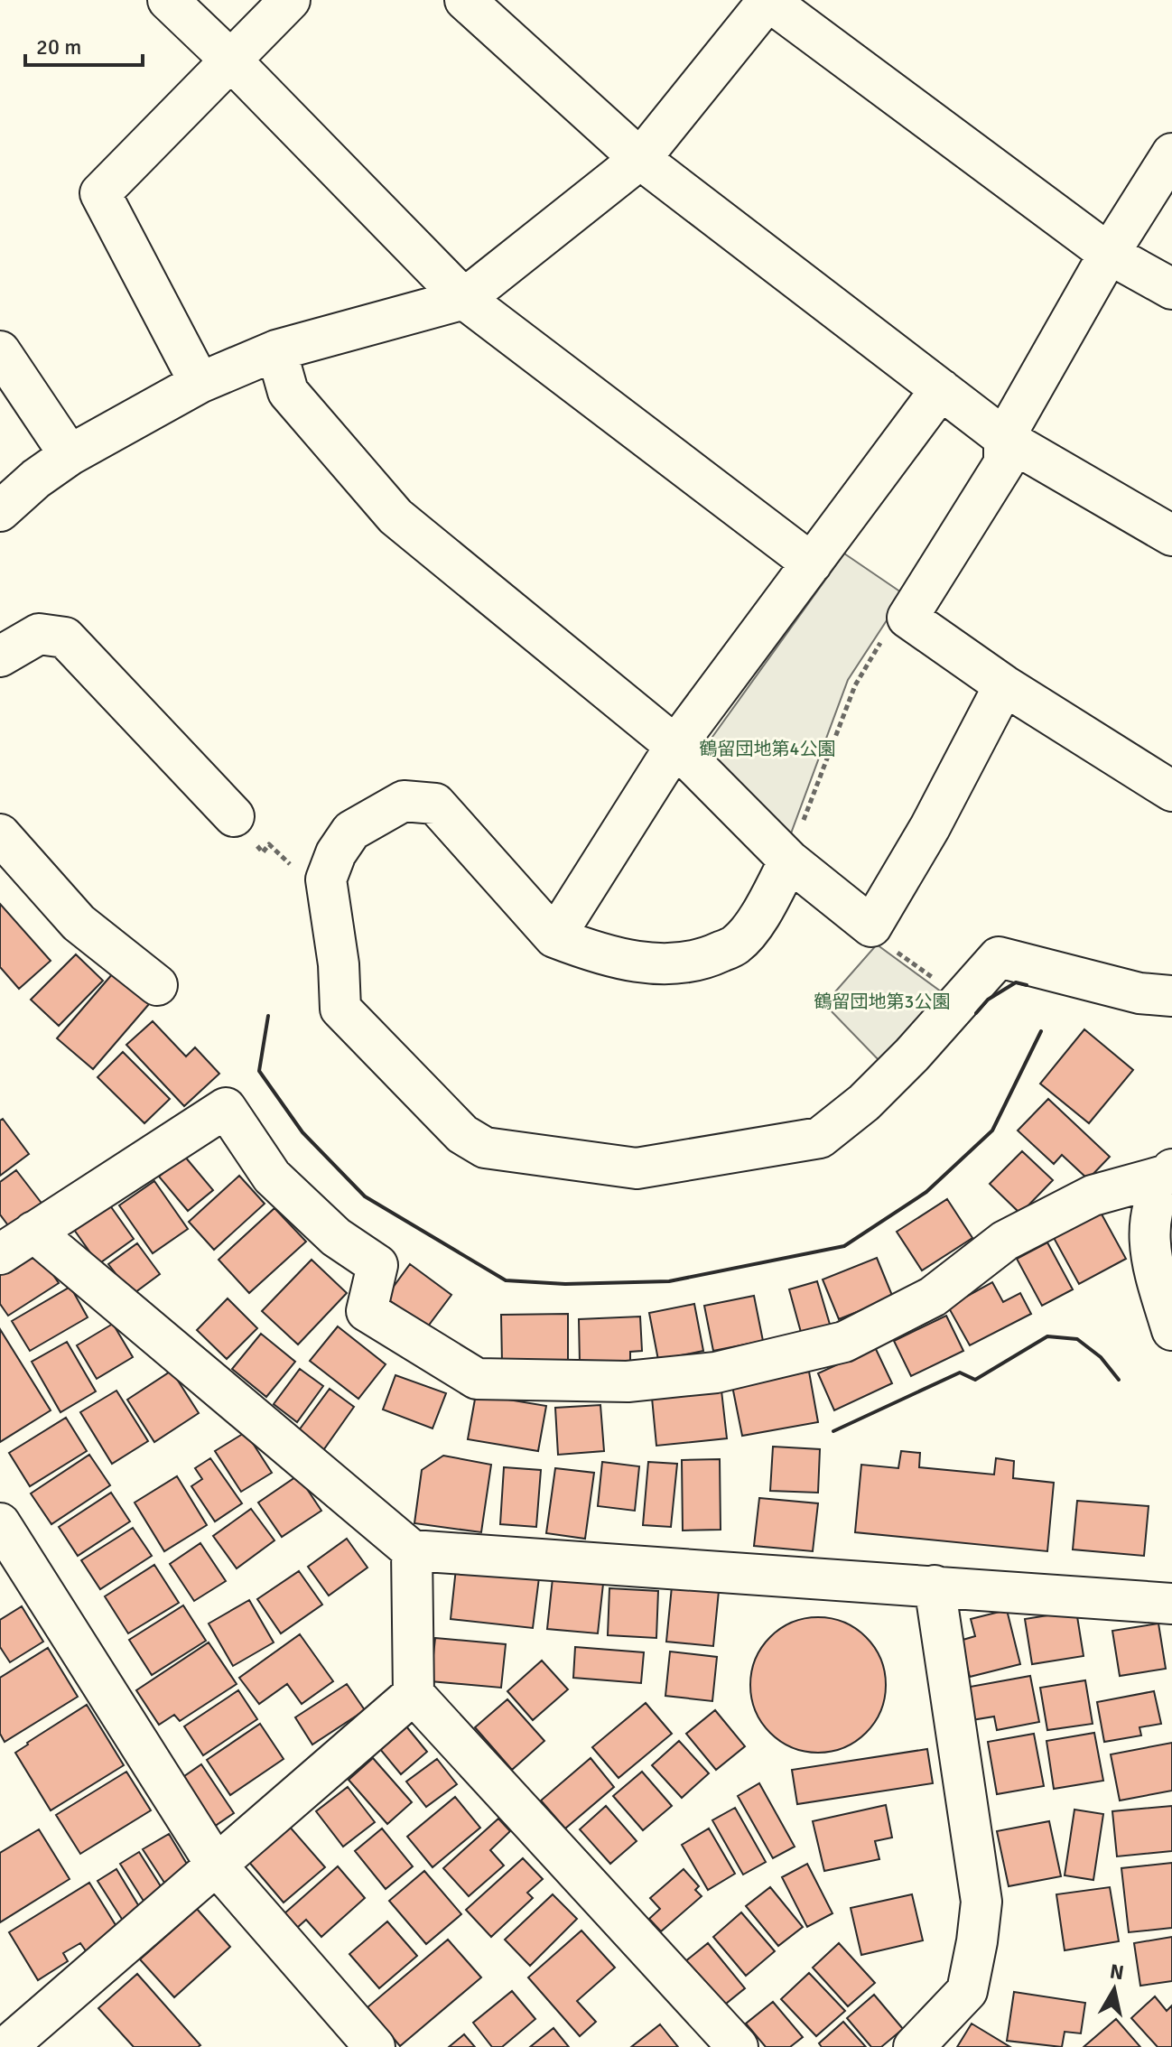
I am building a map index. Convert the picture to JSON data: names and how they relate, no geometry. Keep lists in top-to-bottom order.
{
  "parks": ["鶴留団地第4公園", "鶴留団地第3公園"],
  "scale_bar": "20 m",
  "north": "top"
}
